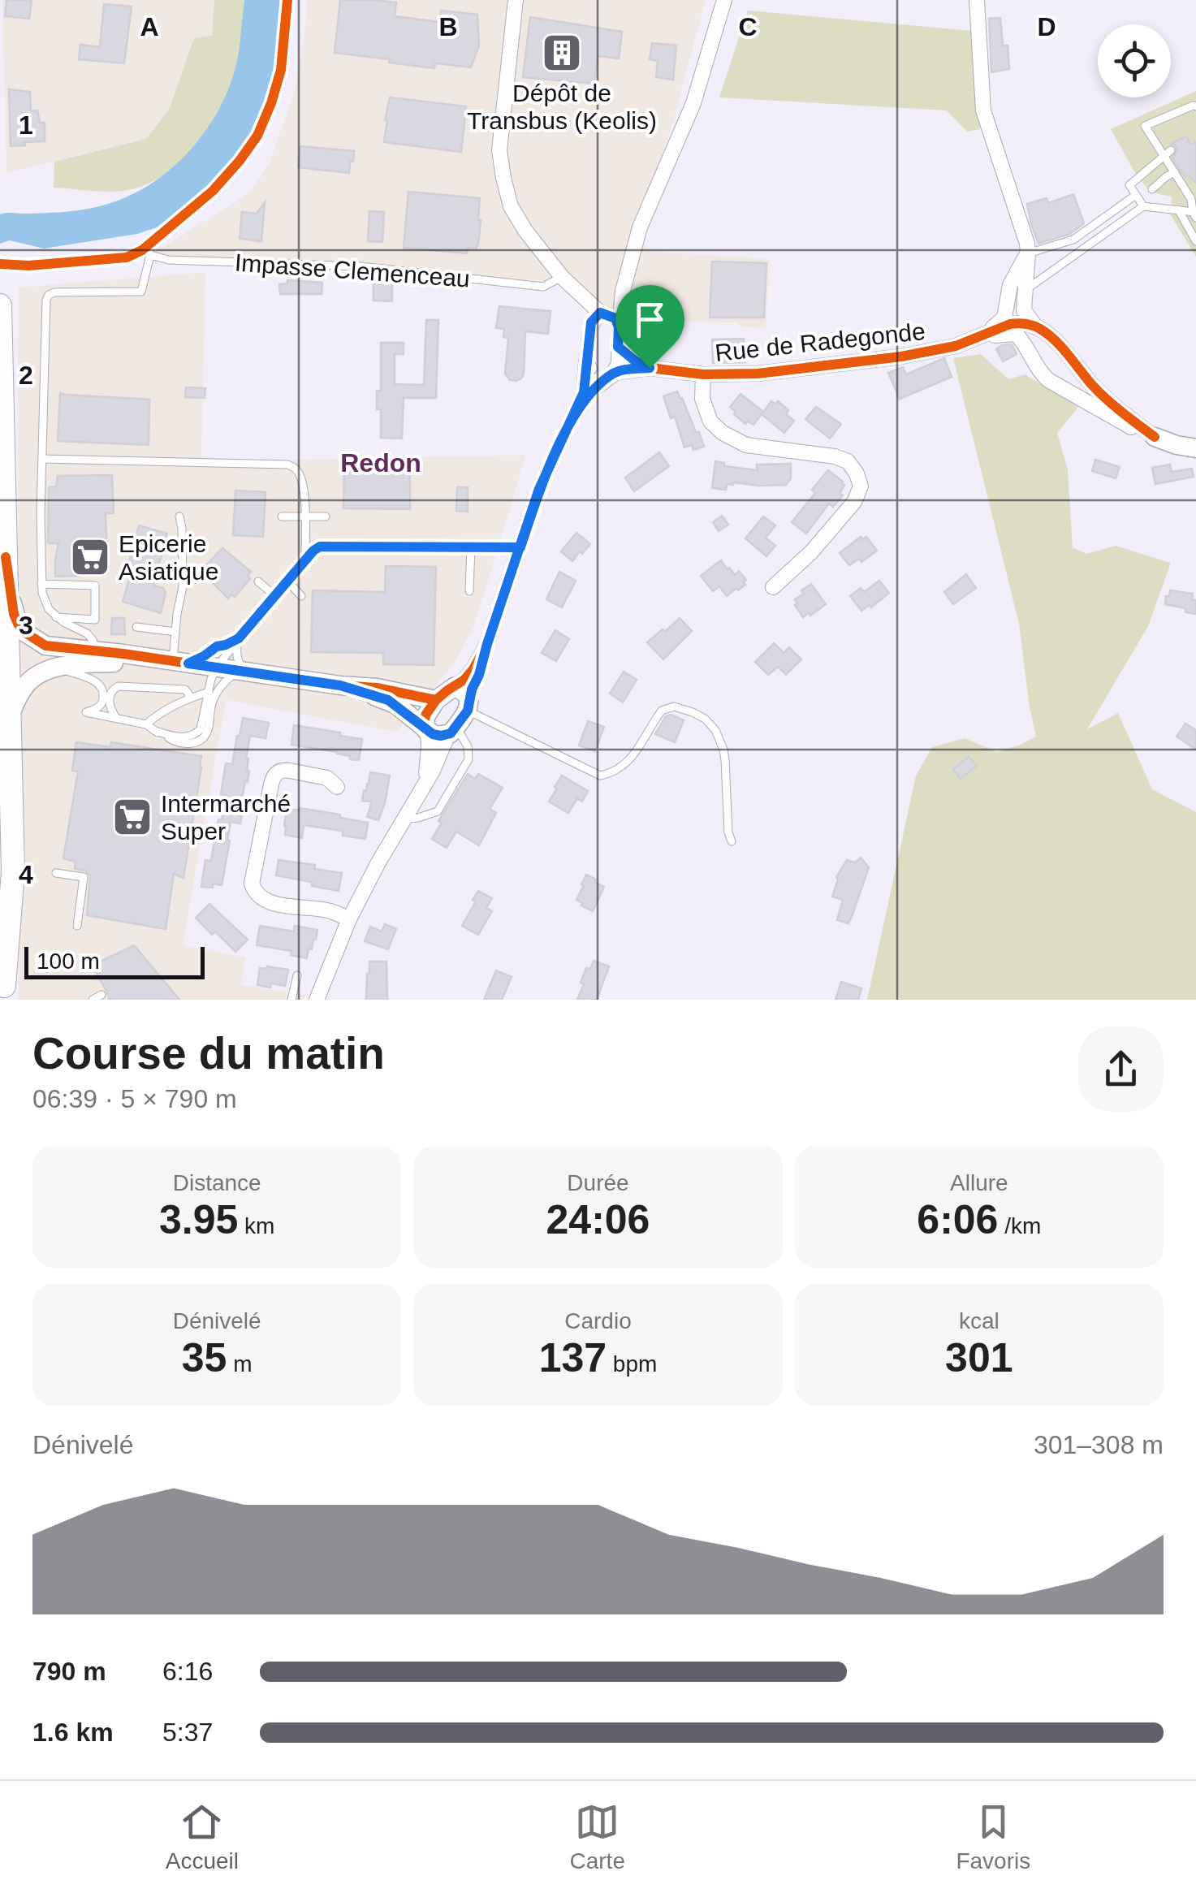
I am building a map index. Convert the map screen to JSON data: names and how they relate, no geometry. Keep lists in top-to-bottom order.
{
  "streets": {
    "street": ["Rue de Radegonde"],
    "lane": ["Impasse Clemenceau"]
  },
  "districts": ["Redon"],
  "places": {
    "building": ["Dépôt de Transbus (Keolis)"],
    "supermarket": ["Epicerie Asiatique", "Intermarché Super"]
  },
  "scale_bar": "100 m",
  "page": {
    "scale": "100 m",
    "heading": ["Course du matin", "06:39 · 5 × 790 m"],
    "stats": [
      ["Distance", "3.95 km"],
      ["Durée", "24:06"],
      ["Allure", "6:06 /km"],
      ["Dénivelé", "35 m"],
      ["Cardio", "137 bpm"],
      ["kcal", "301"]
    ],
    "chart": ["Dénivelé", "301–308 m"],
    "list": [
      {
        "name": "790 m",
        "note": "6:16"
      },
      {
        "name": "1.6 km",
        "note": "5:37"
      }
    ],
    "tabs": ["Accueil", "Carte", "Favoris"]
  },
  "grid": {
    "columns": [
      "A",
      "B",
      "C",
      "D"
    ],
    "rows": [
      "1",
      "2",
      "3",
      "4"
    ]
  }
}
